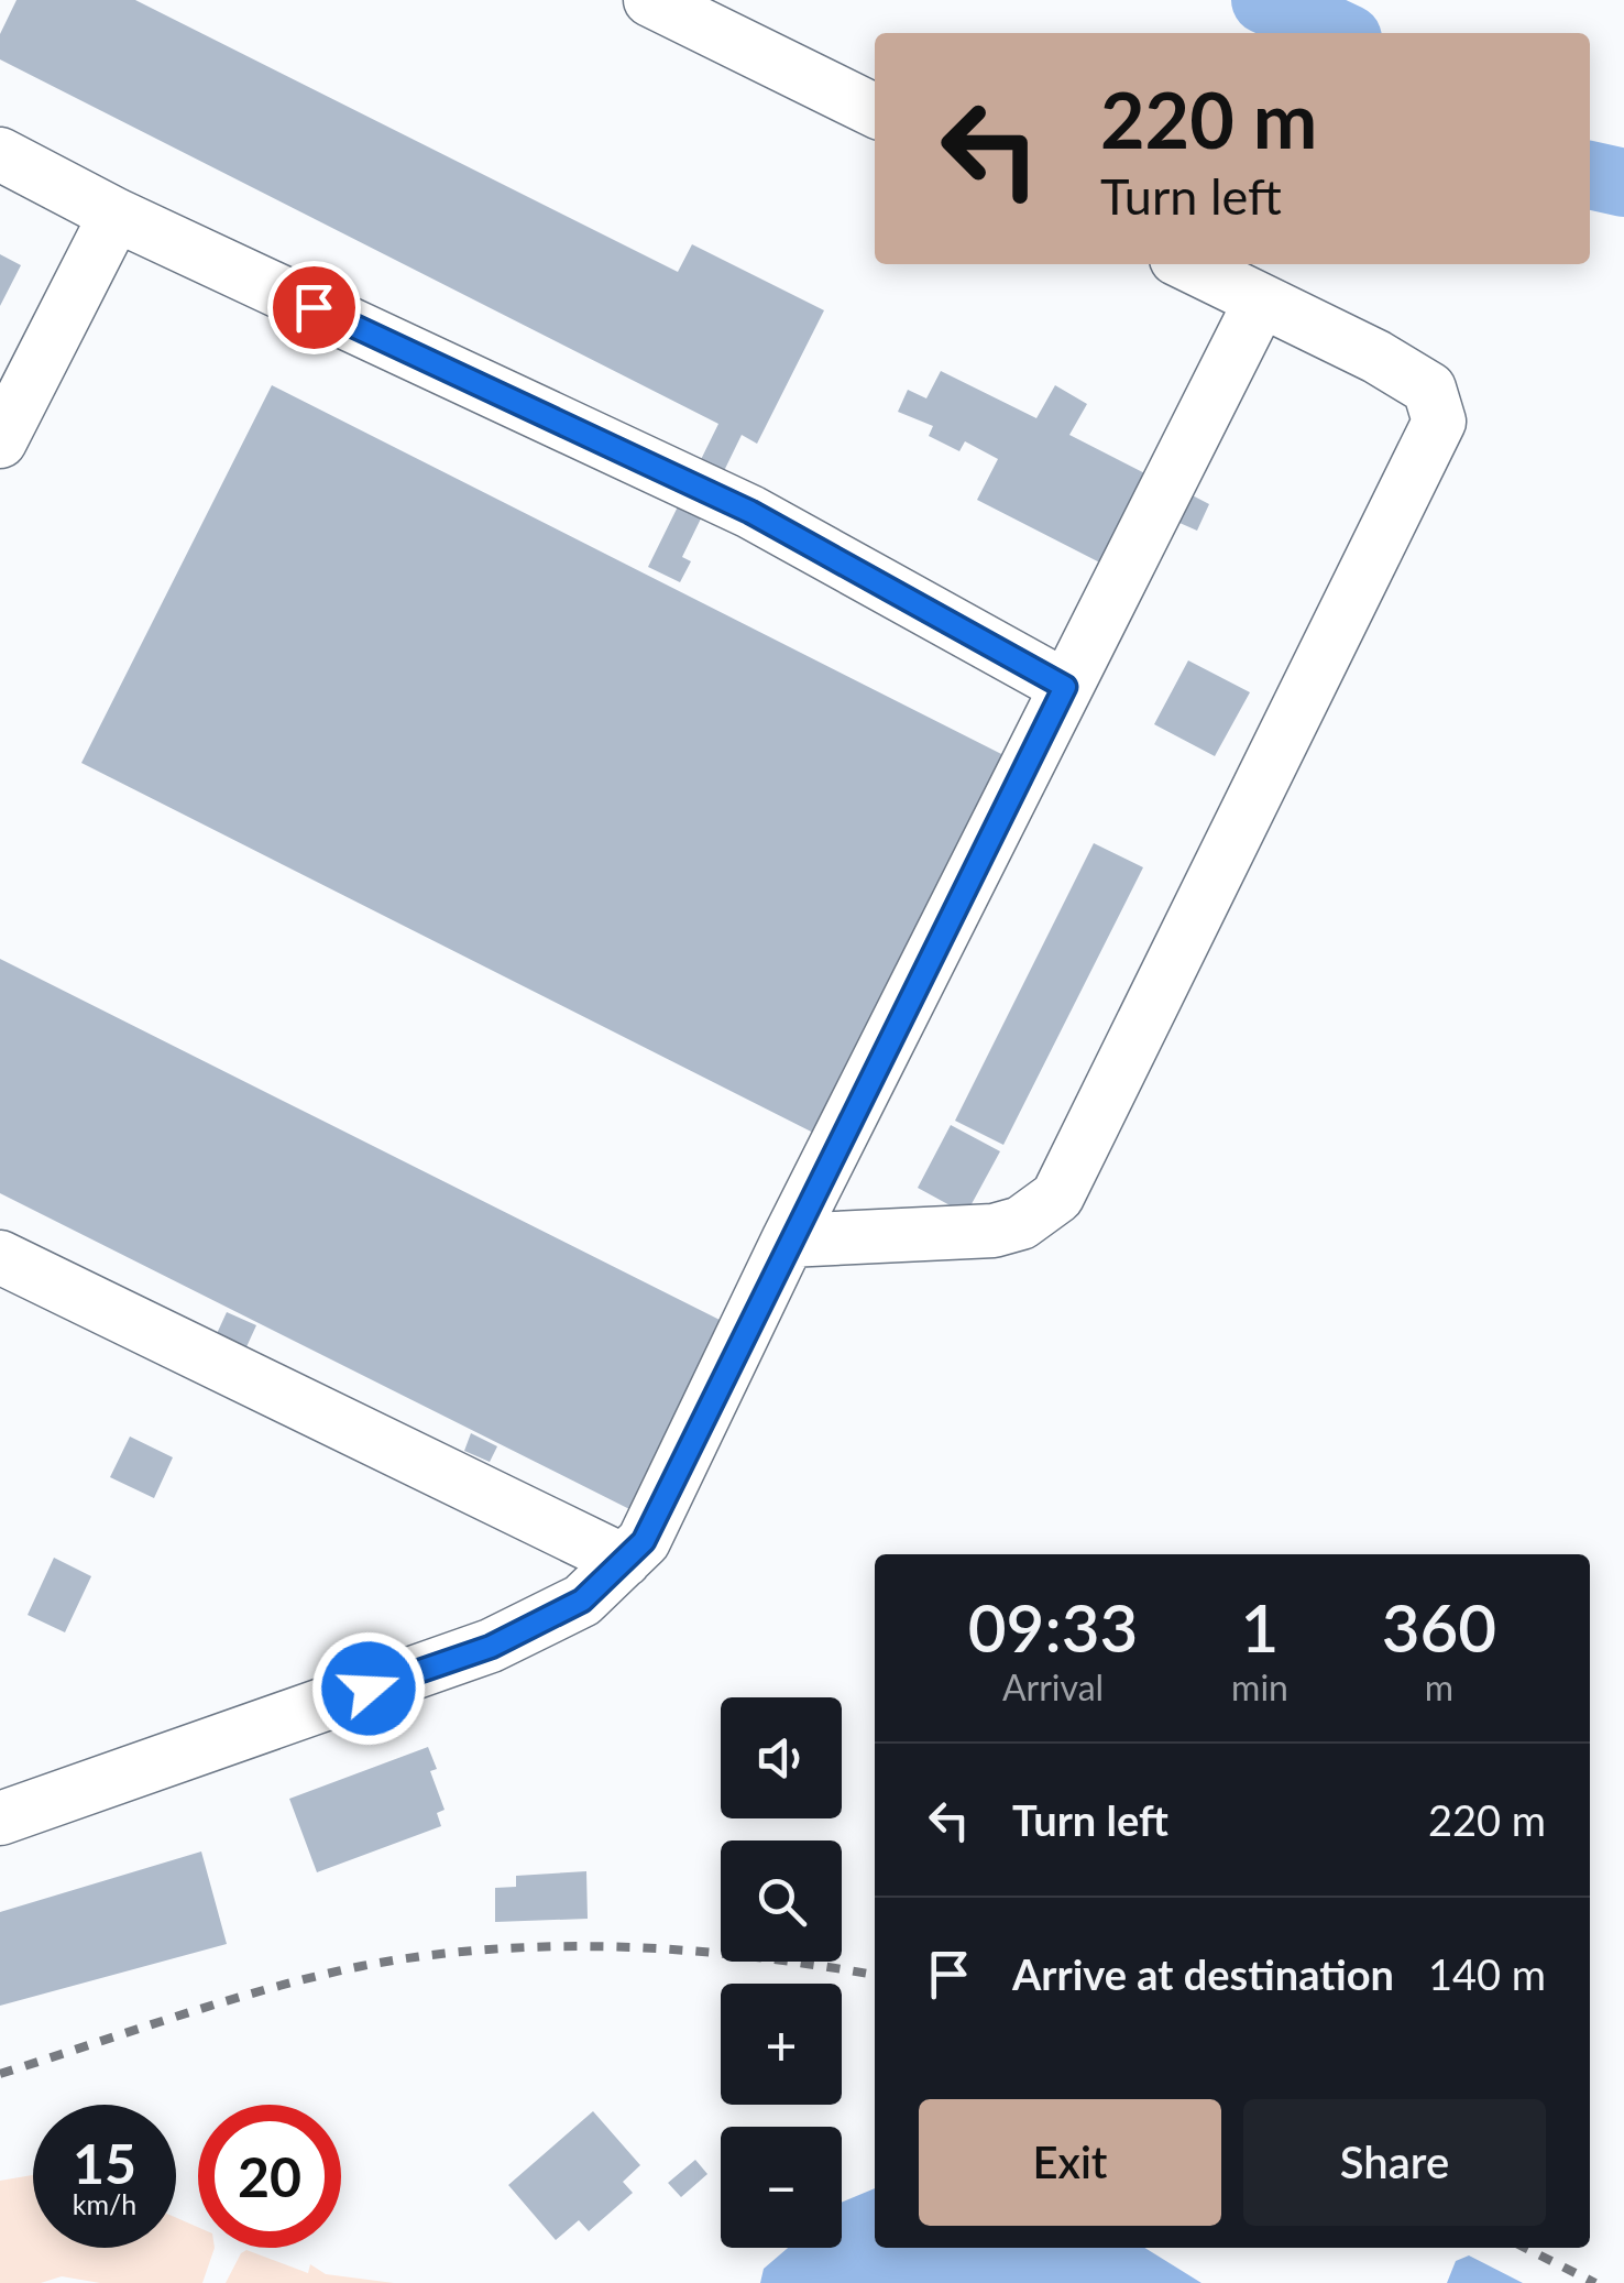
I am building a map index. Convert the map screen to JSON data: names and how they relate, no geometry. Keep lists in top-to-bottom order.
{
  "page": {
    "turn": ["220 m", "Turn left"],
    "eta": [
      "09:33",
      "Arrival",
      "1",
      "min",
      "360",
      "m"
    ],
    "map_buttons": ["+", "−"],
    "list": [
      {
        "name": "Turn left",
        "value": "220 m"
      },
      {
        "name": "Arrive at destination",
        "value": "140 m"
      }
    ],
    "buttons": ["Exit", "Share"],
    "speed": "15 km/h",
    "limit": "20"
  }
}
